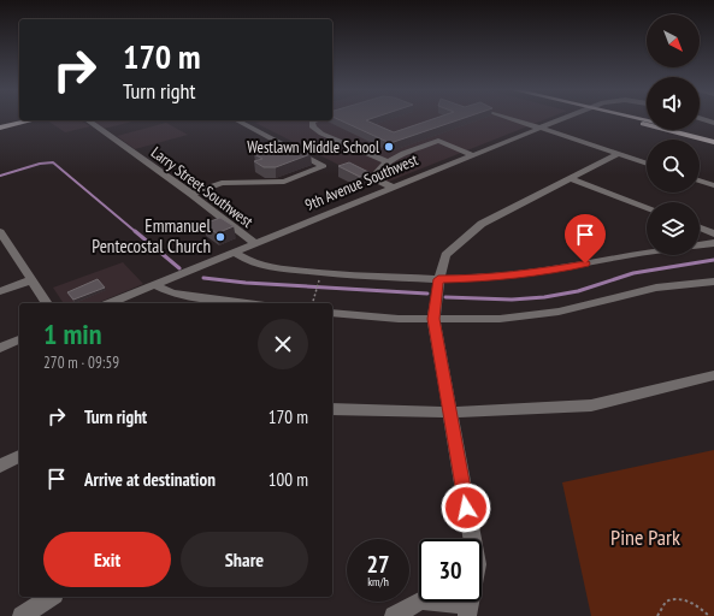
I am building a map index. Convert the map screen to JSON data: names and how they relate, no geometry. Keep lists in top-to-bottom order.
{
  "streets": {
    "street": ["9th Avenue Southwest", "Larry Street Southwest"]
  },
  "crossings": [
    ["9th Avenue Southwest", "Larry Street Southwest"]
  ],
  "parks": ["Pine Park"],
  "places": ["Westlawn Middle School", "Emmanuel Pentecostal Church"],
  "north": "bottom right",
  "page": {
    "turn": ["170 m", "Turn right"],
    "heading": ["1 min", "270 m · 09:59"],
    "list": [
      {
        "name": "Turn right",
        "value": "170 m"
      },
      {
        "name": "Arrive at destination",
        "value": "100 m"
      }
    ],
    "buttons": ["Exit", "Share"],
    "speed": "27 km/h",
    "limit": "30"
  }
}
